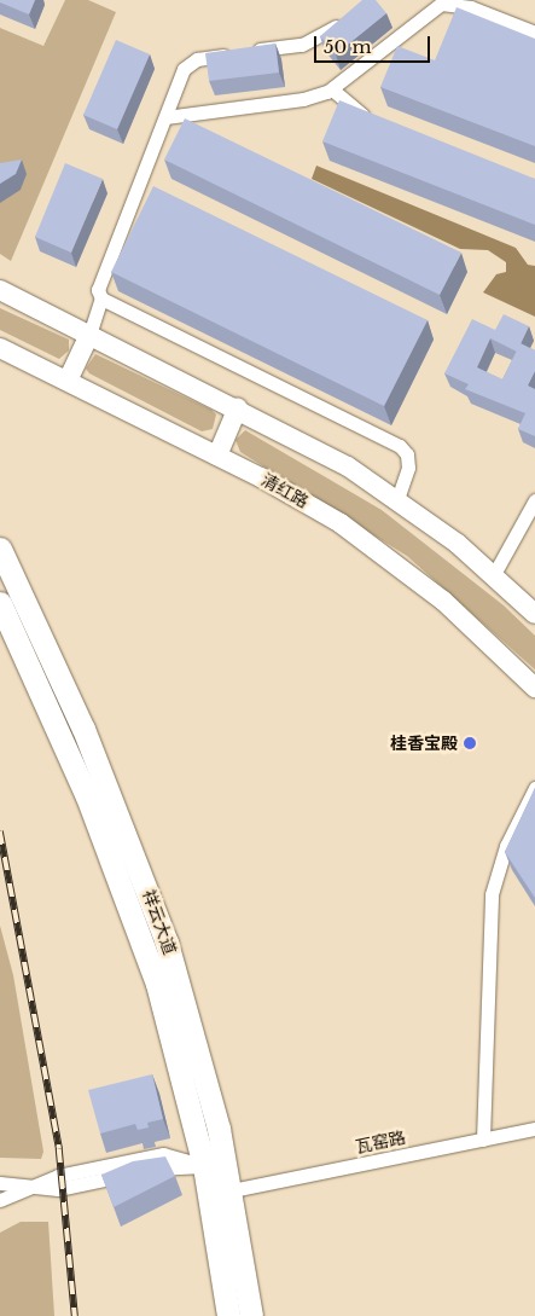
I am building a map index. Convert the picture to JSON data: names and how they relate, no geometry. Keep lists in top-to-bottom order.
{
  "streets": {
    "highway": ["祥云大道"],
    "main road": ["清红路"],
    "street": ["瓦窑路"]
  },
  "crossings": [
    ["祥云大道", "瓦窑路"]
  ],
  "places": ["桂香宝殿"],
  "scale_bar": "50 m"
}
